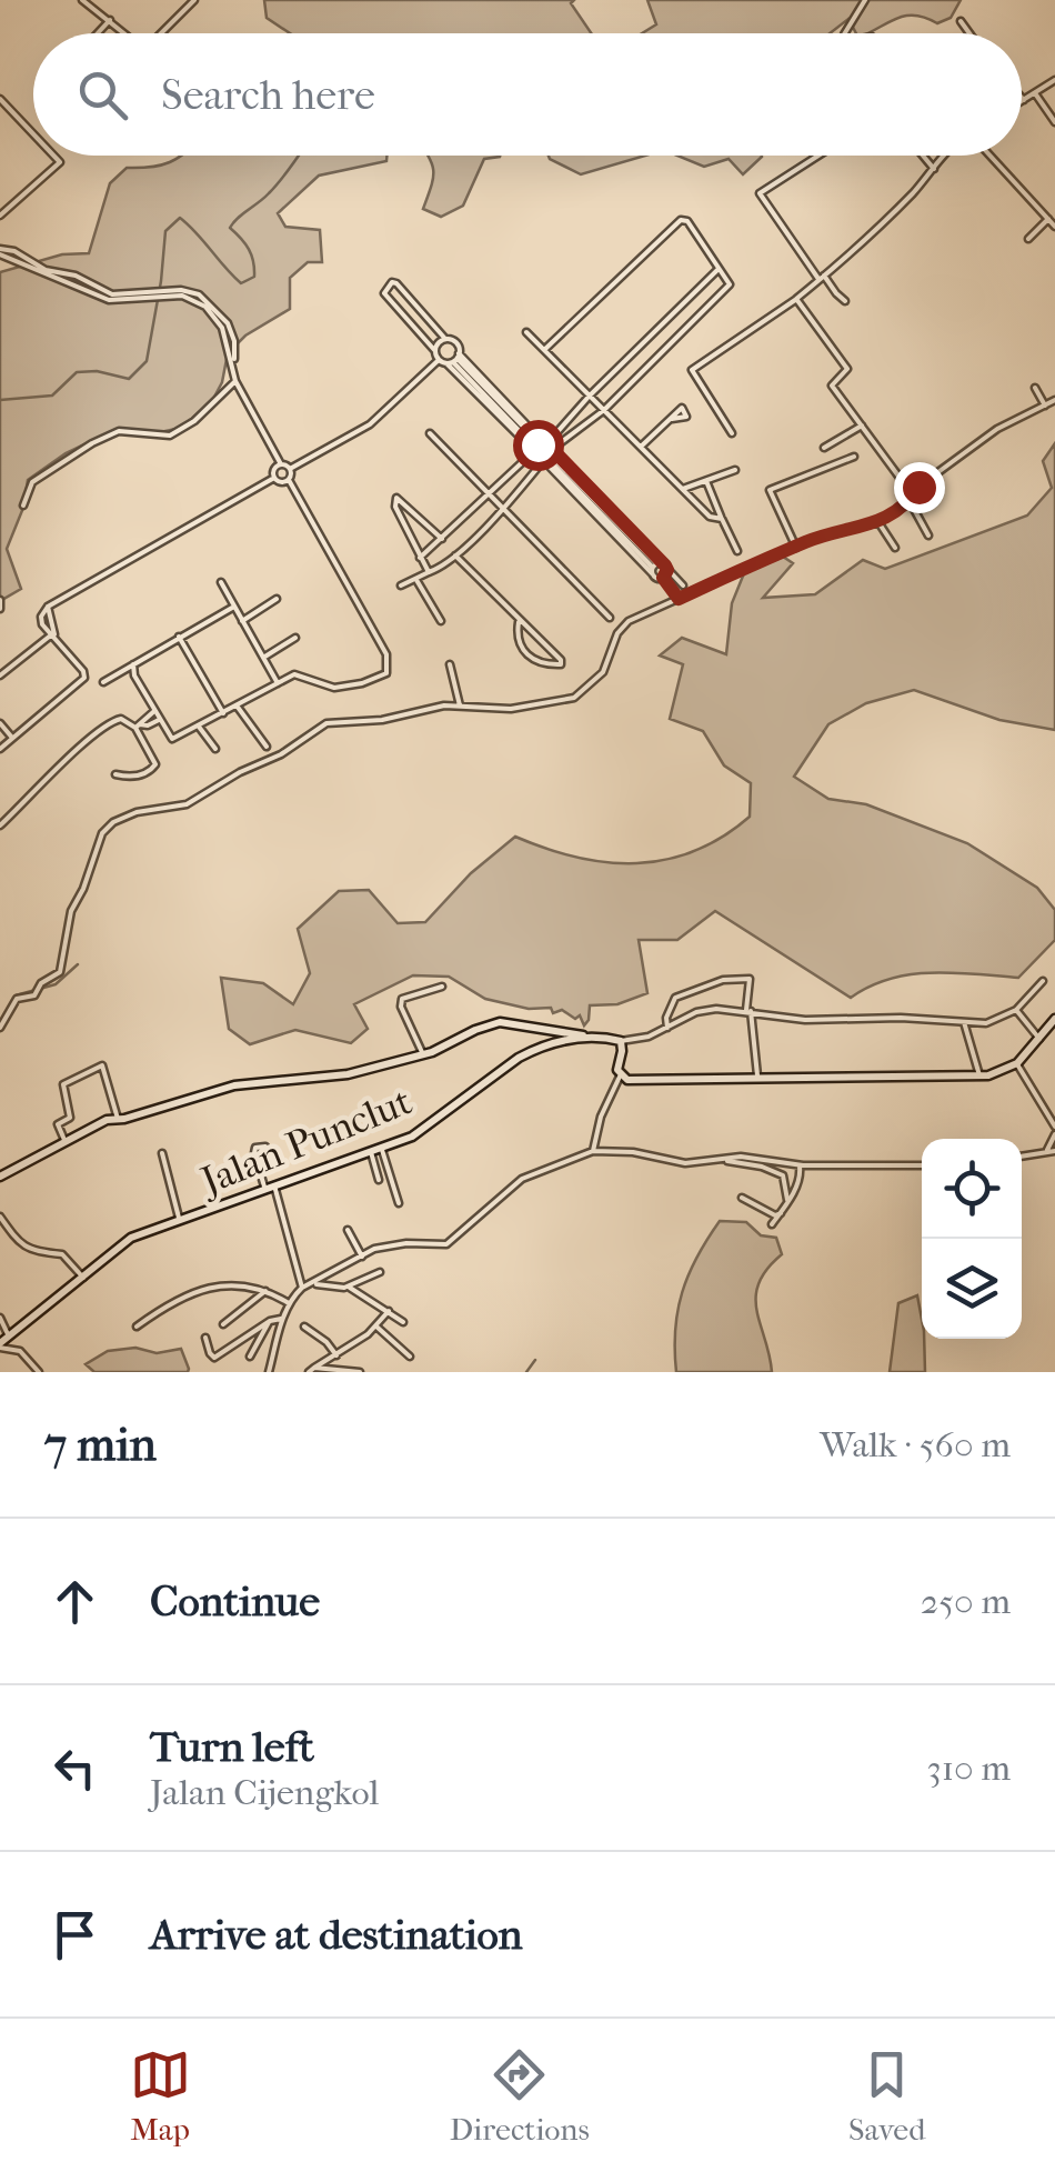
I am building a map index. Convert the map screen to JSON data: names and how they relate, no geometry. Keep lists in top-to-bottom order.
{
  "streets": {
    "main road": ["Jalan Punclut"]
  },
  "page": {
    "search": "Search here",
    "heading": ["7 min", "Walk · 560 m"],
    "list": [
      ["Continue", "250 m"],
      ["Turn left", "Jalan Cijengkol", "310 m"],
      "Arrive at destination"
    ],
    "nav": ["Map", "Directions", "Saved"]
  }
}
